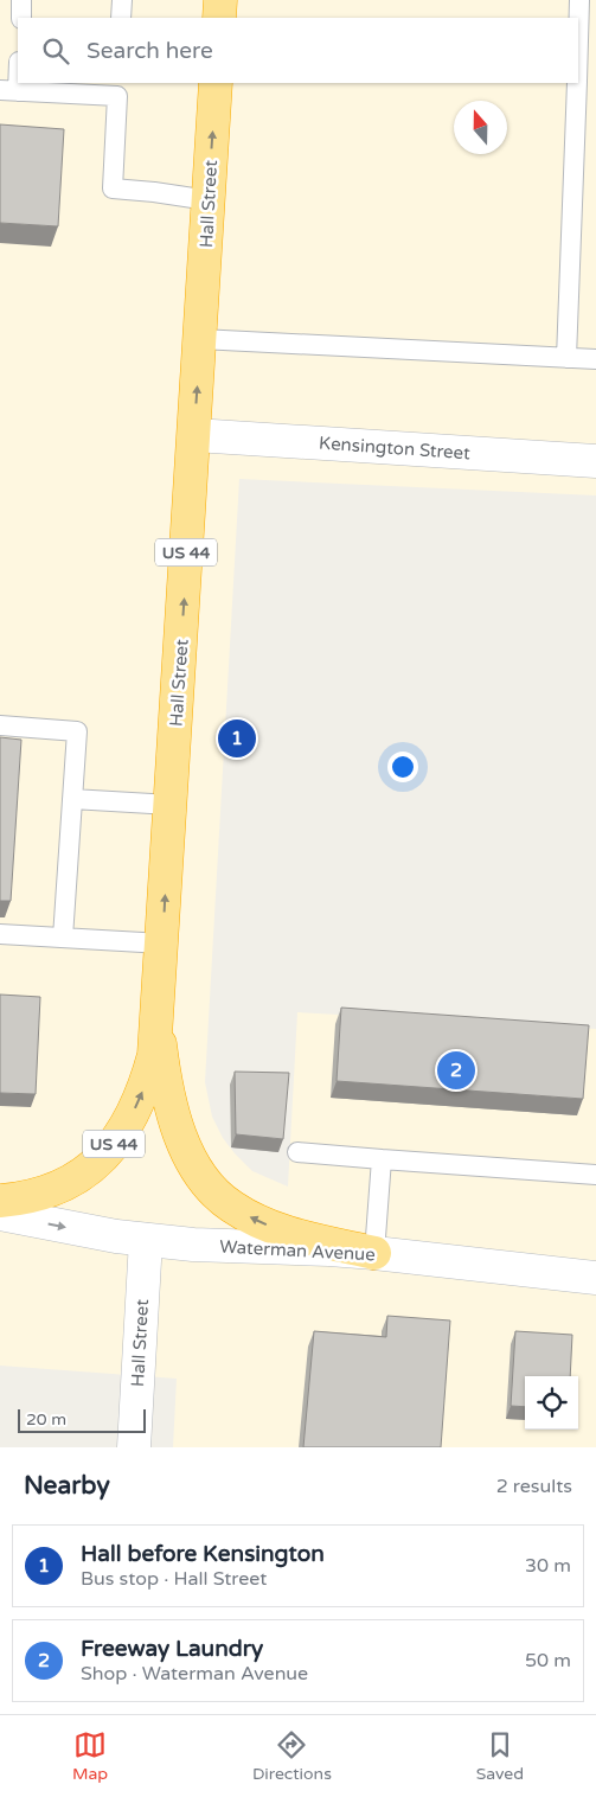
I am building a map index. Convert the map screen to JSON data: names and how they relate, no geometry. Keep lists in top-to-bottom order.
{
  "streets": {
    "highway": ["Hall Street", "US 44"],
    "street": ["Kensington Street", "Waterman Avenue"]
  },
  "crossings": [
    ["Hall Street", "Kensington Street"],
    ["Hall Street", "Waterman Avenue"]
  ],
  "one_way": ["Hall Street"],
  "scale_bar": "20 m",
  "north": "top",
  "page": {
    "search": "Search here",
    "pins": ["1", "2"],
    "scale": "20 m",
    "heading": ["Nearby", "2 results"],
    "list": [
      {
        "mark": "1",
        "name": "Hall before Kensington",
        "note": "Bus stop · Hall Street",
        "value": "30 m"
      },
      {
        "mark": "2",
        "name": "Freeway Laundry",
        "note": "Shop · Waterman Avenue",
        "value": "50 m"
      }
    ],
    "nav": ["Map", "Directions", "Saved"]
  }
}
